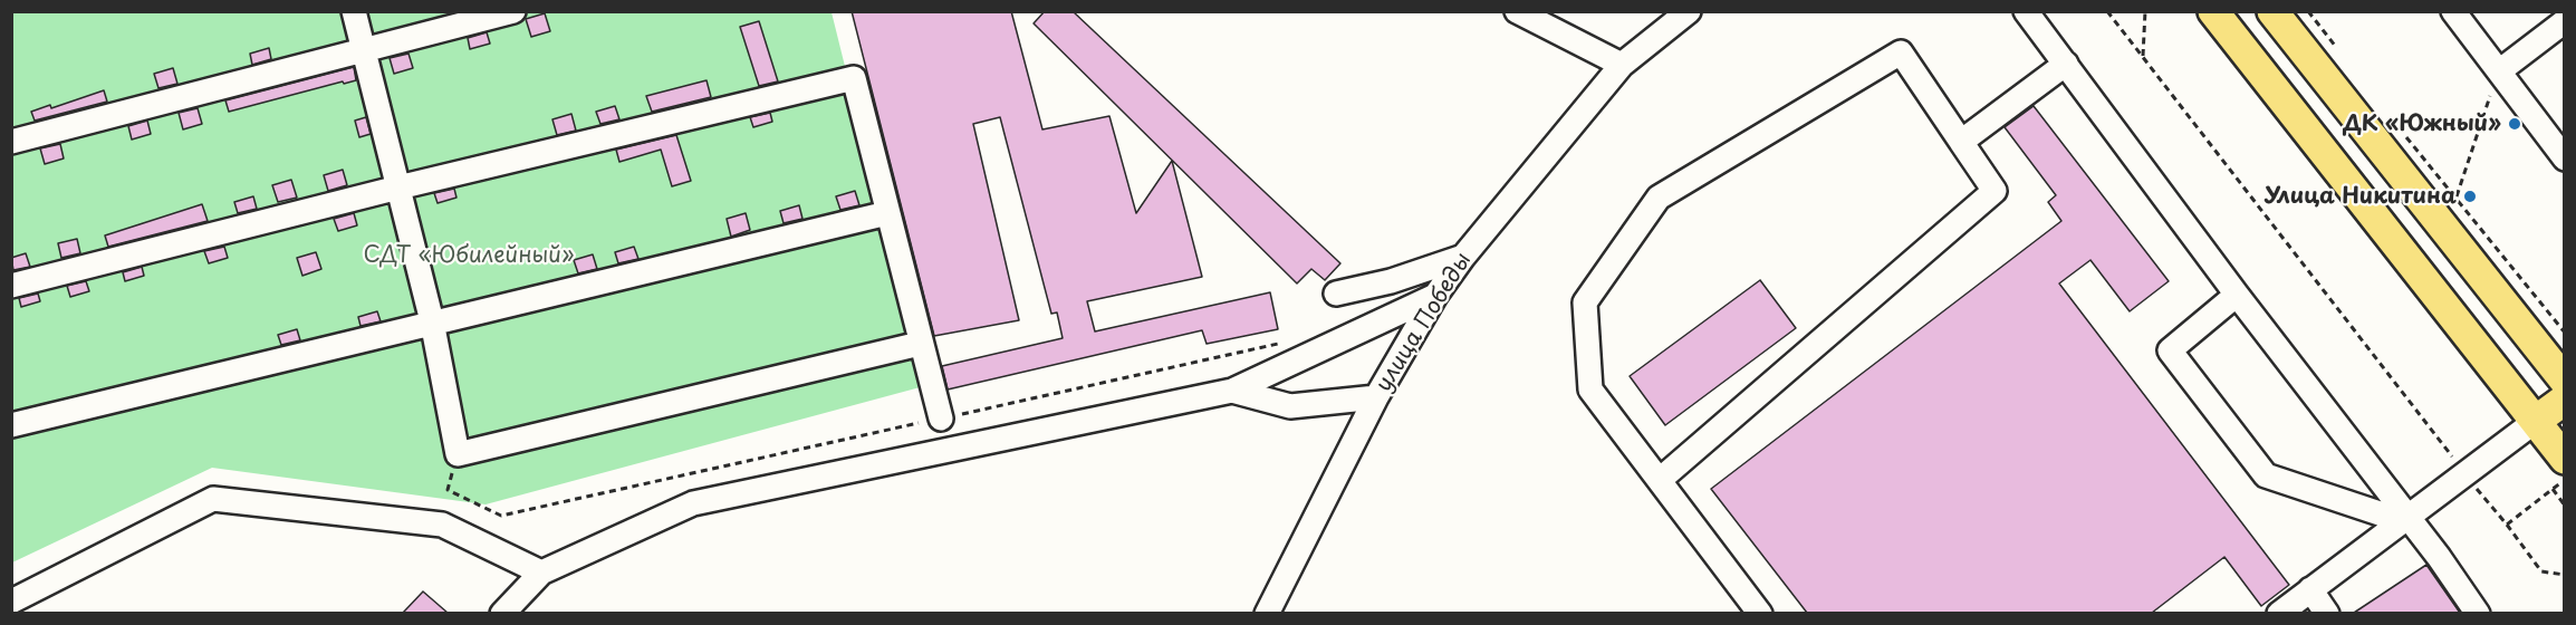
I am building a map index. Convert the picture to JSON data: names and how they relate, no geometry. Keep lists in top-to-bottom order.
{
  "streets": {
    "street": ["улица Победы"]
  },
  "parks": ["СДТ «Юбилейный»"],
  "places": ["ДК «Южный»", "Улица Никитина"]
}
